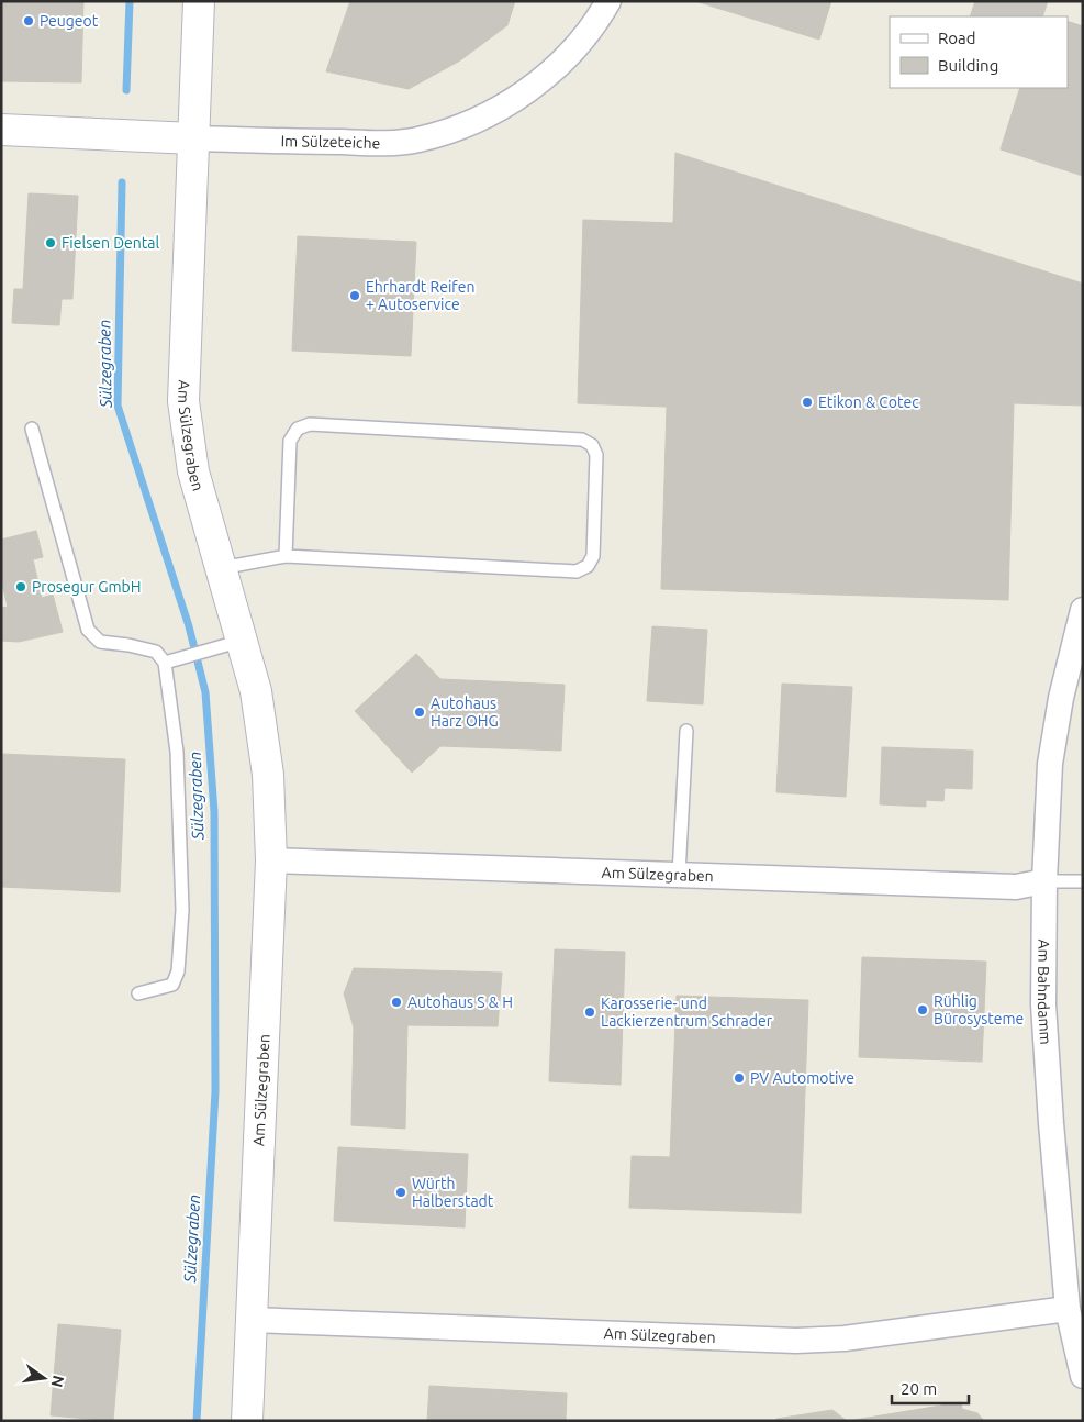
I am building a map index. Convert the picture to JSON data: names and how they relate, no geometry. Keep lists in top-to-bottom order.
{
  "streets": {
    "street": ["Im Sülzeteiche", "Am Sülzegraben", "Am Bahndamm"]
  },
  "crossings": [
    ["Im Sülzeteiche", "Am Sülzegraben"],
    ["Am Sülzegraben", "Am Bahndamm"]
  ],
  "water": ["Sülzegraben"],
  "places": [
    "Peugeot",
    "Fielsen Dental",
    "Ehrhardt Reifen + Autoservice",
    "Etikon & Cotec",
    "Prosegur GmbH",
    "Autohaus Harz OHG",
    "Autohaus S & H",
    "Rühlig Bürosysteme",
    "Karosserie- und Lackierzentrum Schrader",
    "PV Automotive",
    "Würth Halberstadt"
  ],
  "legend": ["Road", "Building"],
  "scale_bar": "20 m",
  "north": "right"
}
